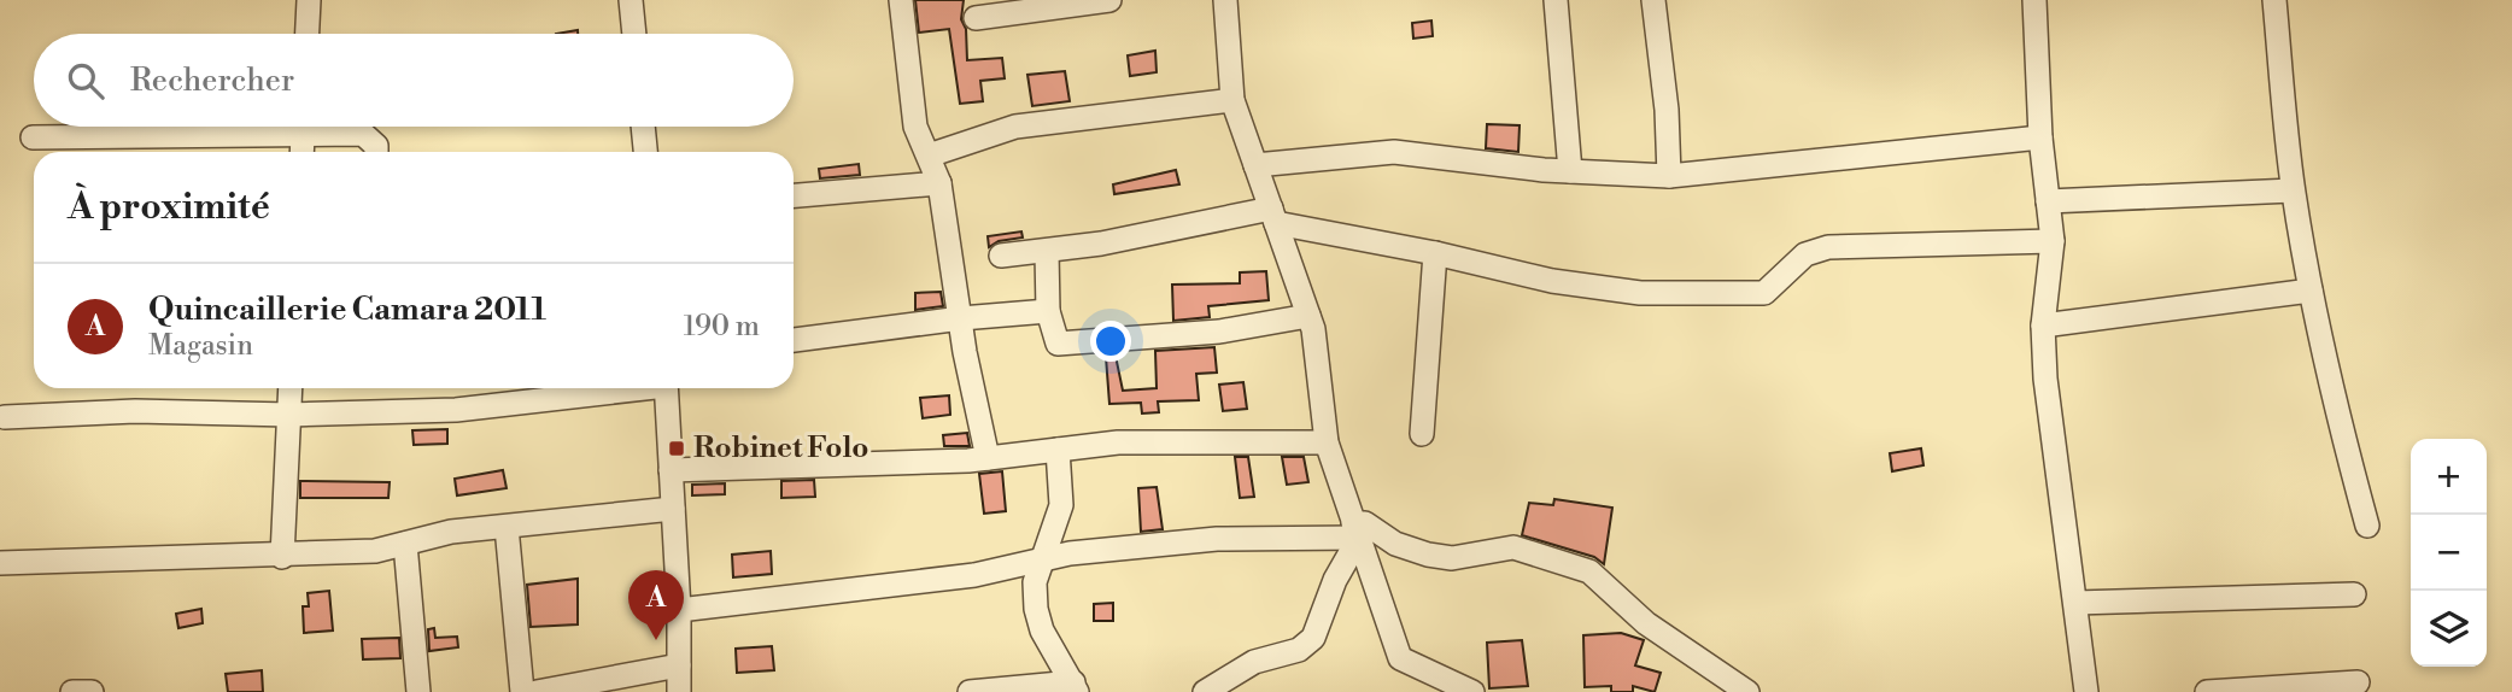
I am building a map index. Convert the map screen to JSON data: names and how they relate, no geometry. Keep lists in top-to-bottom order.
{
  "places": {
    "transit": ["Robinet Folo"]
  },
  "page": {
    "search": "Rechercher",
    "heading": "À proximité",
    "list": [
      {
        "mark": "A",
        "name": "Quincaillerie Camara 2011",
        "note": "Magasin",
        "value": "190 m"
      }
    ],
    "map_buttons": ["+", "−"],
    "pins": "A"
  }
}
